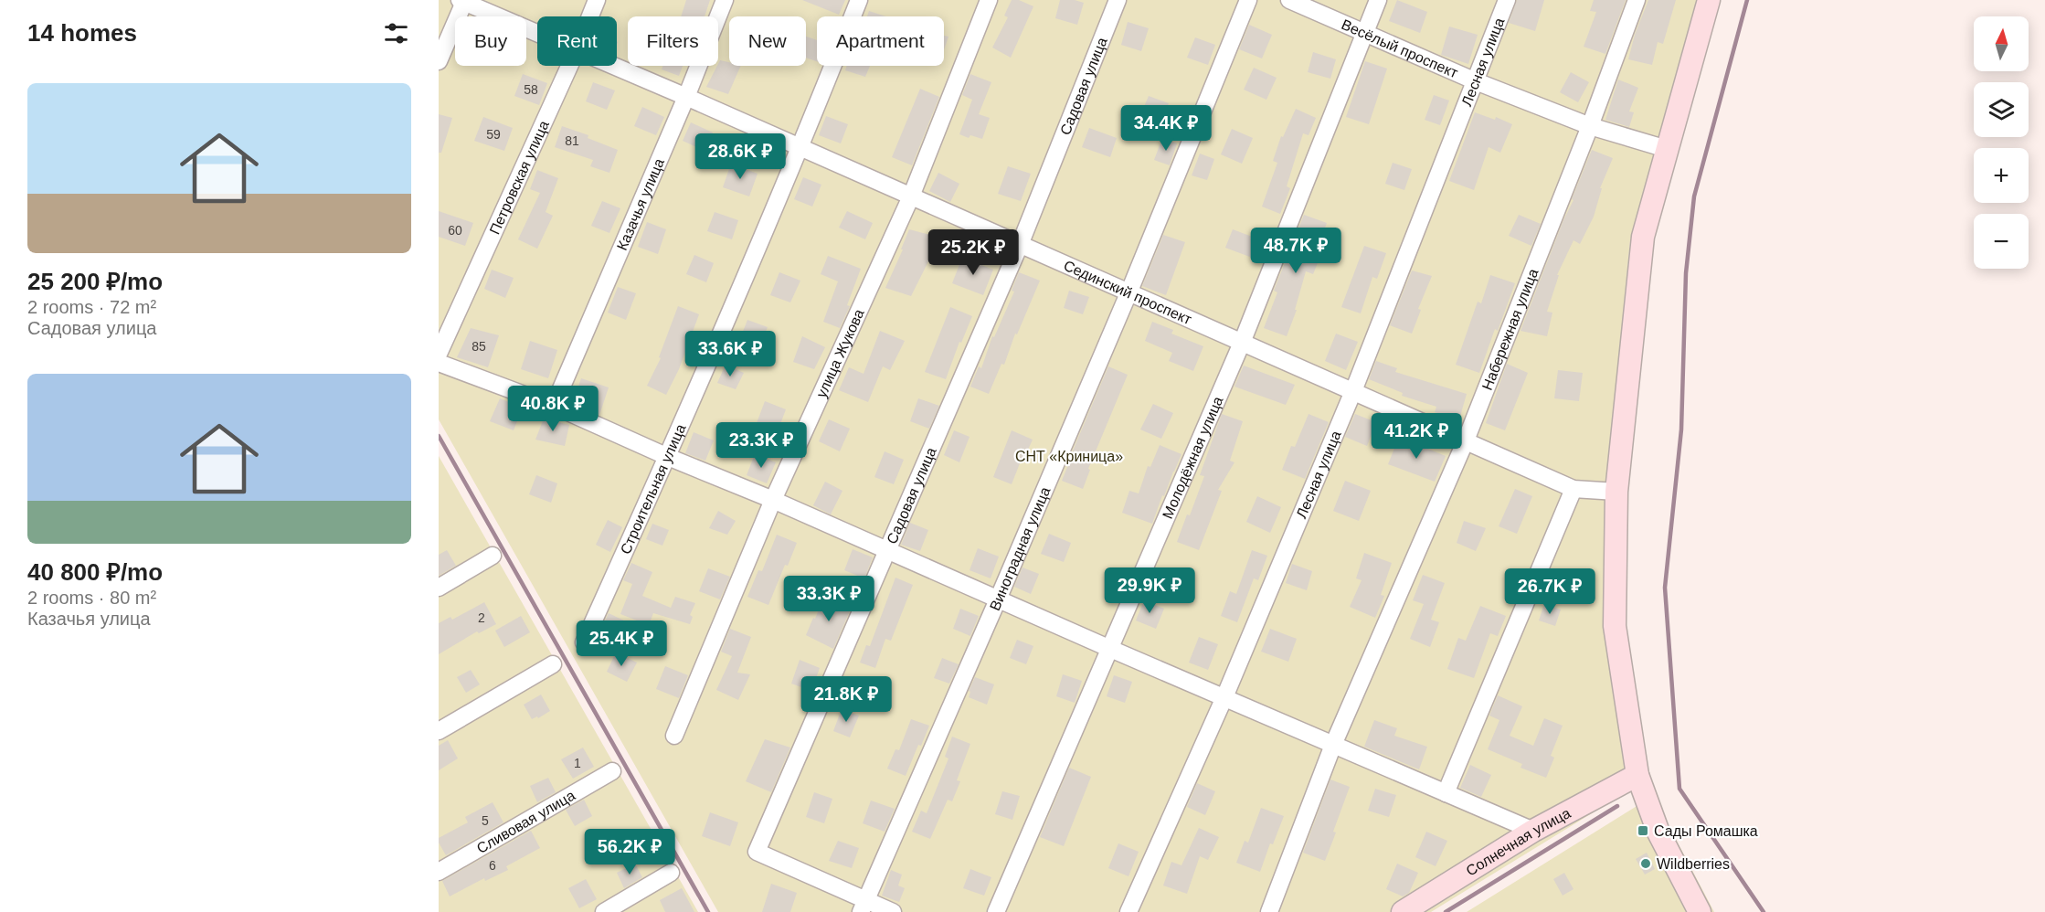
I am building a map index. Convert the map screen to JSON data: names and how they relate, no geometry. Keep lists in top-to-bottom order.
{
  "streets": {
    "street": [
      "Весёлый проспект",
      "Лесная улица",
      "Садовая улица",
      "Петровская улица",
      "Казачья улица",
      "Сединский проспект",
      "Набережная улица",
      "улица Жукова",
      "Молодёжная улица",
      "Строительная улица",
      "Виноградная улица",
      "Сливовая улица",
      "Солнечная улица"
    ]
  },
  "crossings": [
    ["Весёлый проспект", "Лесная улица"],
    ["Весёлый проспект", "Набережная улица"],
    ["Весёлый проспект", "Молодёжная улица"],
    ["Лесная улица", "Сединский проспект"],
    ["Садовая улица", "Сединский проспект"],
    ["Садовая улица", "Виноградная улица"],
    ["Казачья улица", "Сединский проспект"],
    ["Сединский проспект", "Набережная улица"],
    ["Сединский проспект", "улица Жукова"],
    ["Сединский проспект", "Молодёжная улица"],
    ["Сединский проспект", "Строительная улица"],
    ["Сединский проспект", "Виноградная улица"]
  ],
  "parks": ["СНТ «Криница»"],
  "places": {
    "transit": ["Сады Ромашка"],
    "other": ["Wildberries"]
  },
  "house_numbers": [
    "58",
    "59",
    "81",
    "60",
    "85",
    "2",
    "1",
    "5",
    "6"
  ],
  "north": "top",
  "page": {
    "heading": "14 homes",
    "map_buttons": ["+", "−"],
    "chip": [
      "Buy",
      "Rent",
      "Filters",
      "New",
      "Apartment"
    ],
    "list": [
      {
        "name": "25 200 ₽/mo",
        "note": "2 rooms · 72 m² · Садовая улица"
      },
      {
        "name": "40 800 ₽/mo",
        "note": "2 rooms · 80 m² · Казачья улица"
      }
    ],
    "price": [
      "34.4K ₽",
      "28.6K ₽",
      "48.7K ₽",
      "25.2K ₽",
      "33.6K ₽",
      "40.8K ₽",
      "41.2K ₽",
      "23.3K ₽",
      "29.9K ₽",
      "26.7K ₽",
      "33.3K ₽",
      "25.4K ₽",
      "21.8K ₽",
      "56.2K ₽"
    ]
  }
}
